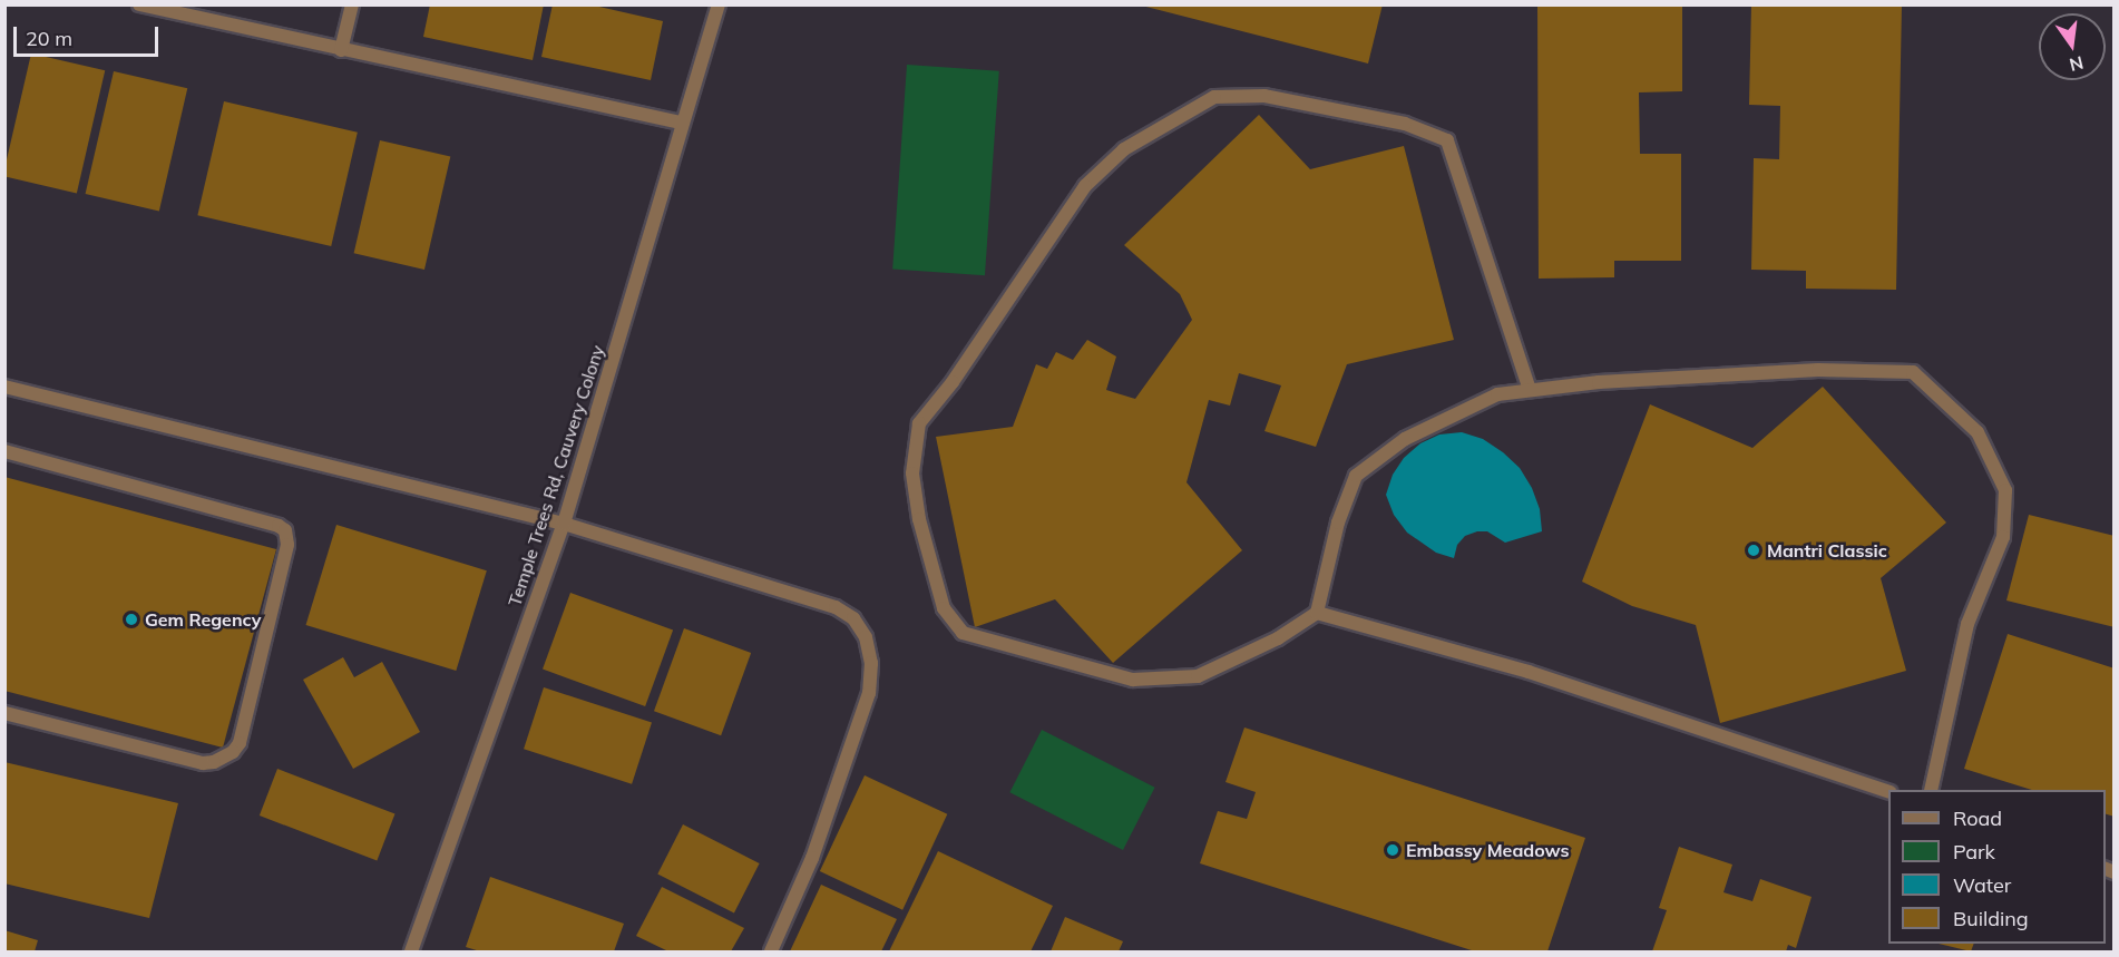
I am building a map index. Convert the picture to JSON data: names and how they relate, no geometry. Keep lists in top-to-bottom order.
{
  "streets": {
    "street": ["Temple Trees Rd, Cauvery Colony"]
  },
  "places": ["Mantri Classic", "Gem Regency", "Embassy Meadows"],
  "legend": [
    "Road",
    "Park",
    "Water",
    "Building"
  ],
  "scale_bar": "20 m",
  "north": "bottom"
}
